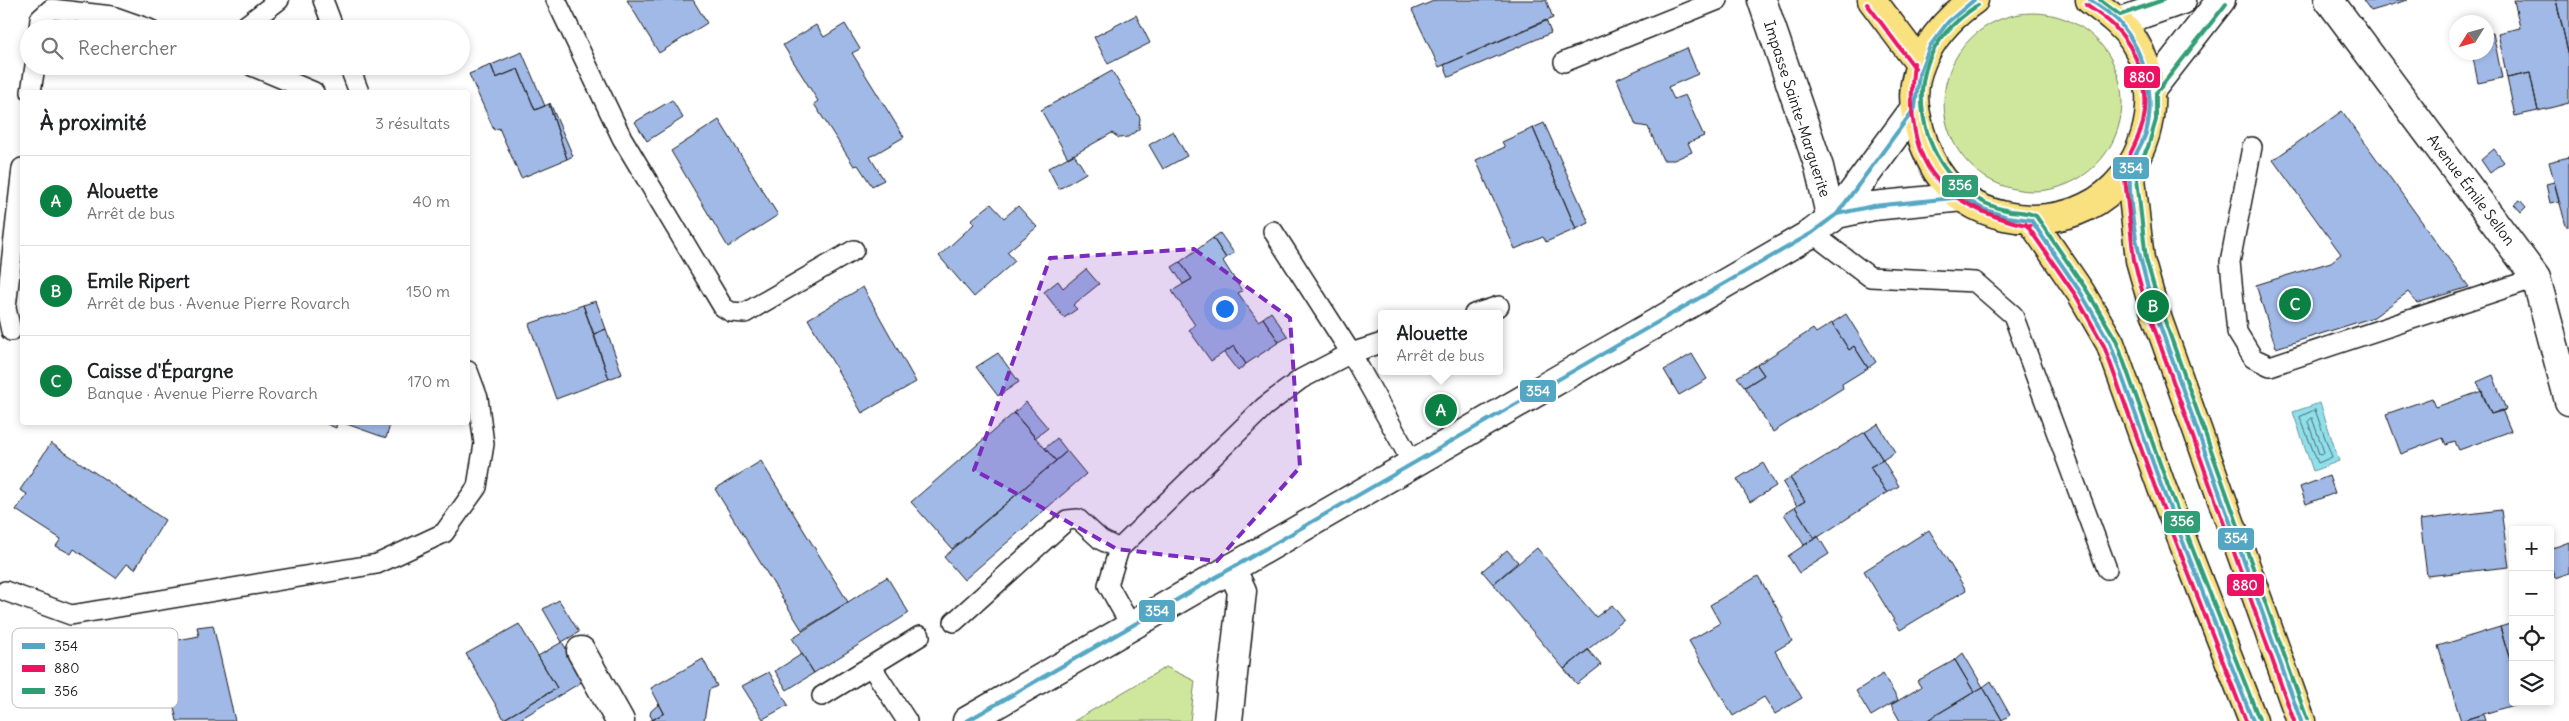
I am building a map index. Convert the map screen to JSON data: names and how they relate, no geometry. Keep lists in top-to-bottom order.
{
  "streets": {
    "main road": ["Impasse Sainte-Marguerite", "Avenue Émile Sellon"]
  },
  "lines": ["transit line 354", "transit line 356", "transit line 880"],
  "legend": ["354", "880", "356"],
  "north": "bottom left",
  "page": {
    "search": "Rechercher",
    "heading": ["À proximité", "3 résultats"],
    "list": [
      {
        "mark": "A",
        "name": "Alouette",
        "note": "Arrêt de bus",
        "value": "40 m"
      },
      {
        "mark": "B",
        "name": "Emile Ripert",
        "note": "Arrêt de bus · Avenue Pierre Rovarch",
        "value": "150 m"
      },
      {
        "mark": "C",
        "name": "Caisse d'Épargne",
        "note": "Banque · Avenue Pierre Rovarch",
        "value": "170 m"
      }
    ],
    "pins": ["C", "B", "A"],
    "popup": ["Alouette", "Arrêt de bus"],
    "map_buttons": ["+", "−"]
  }
}
